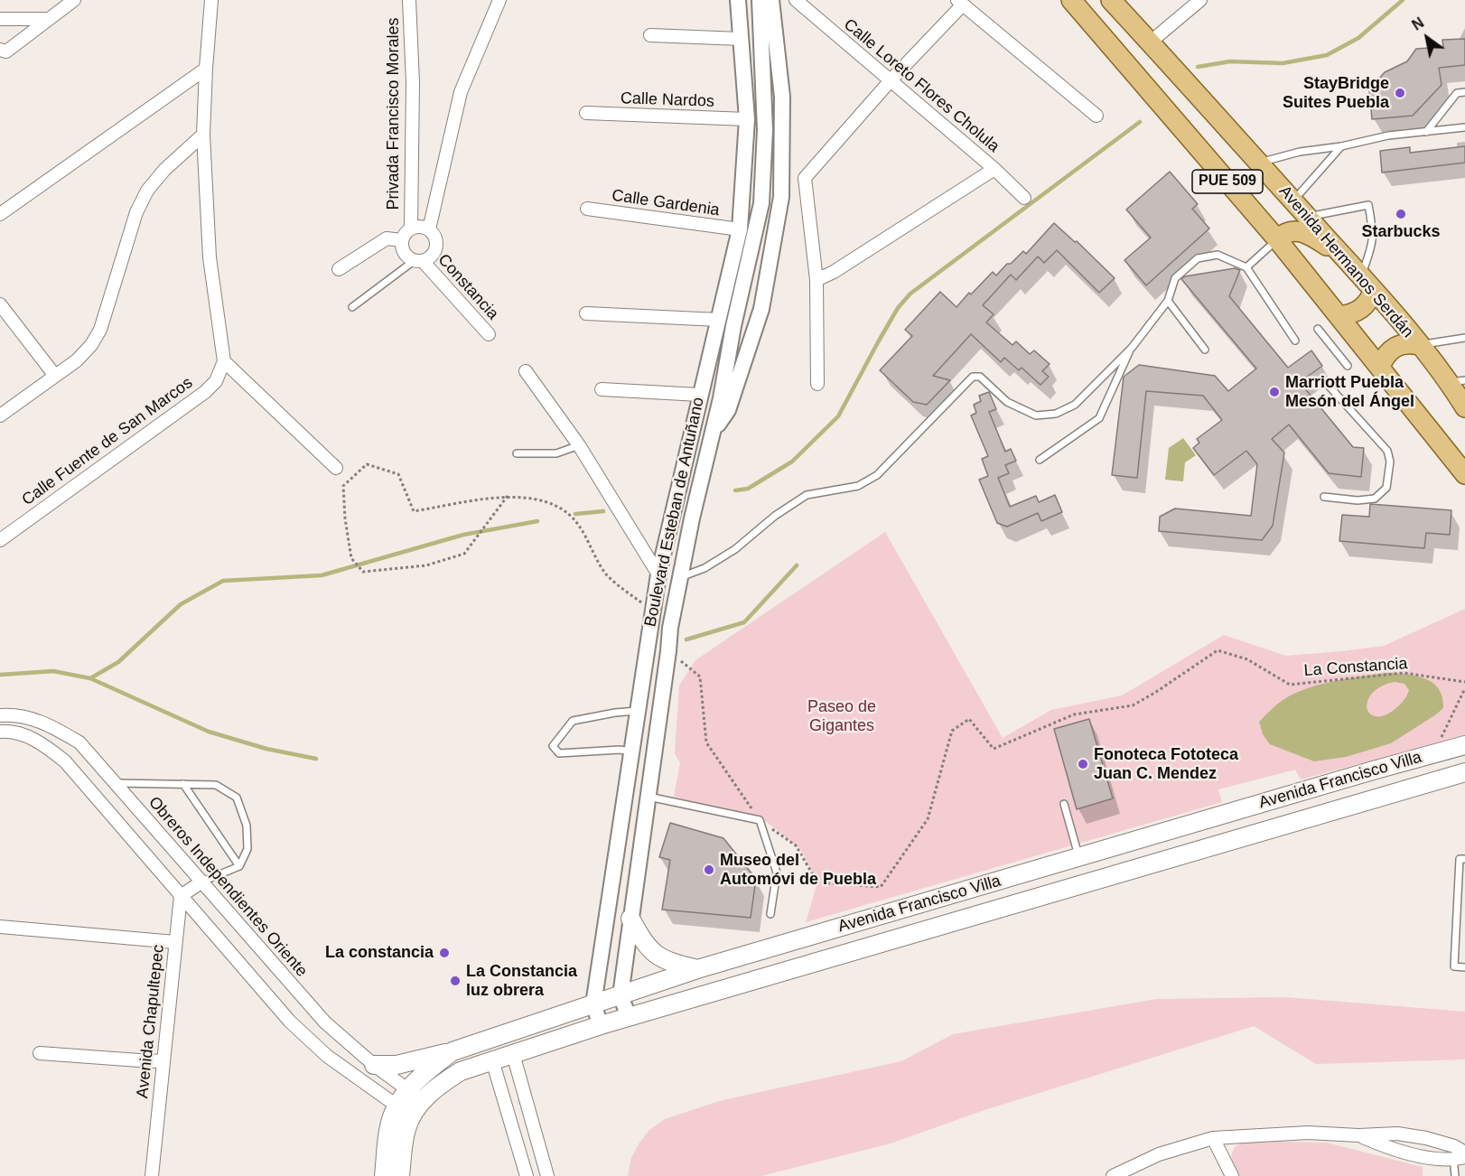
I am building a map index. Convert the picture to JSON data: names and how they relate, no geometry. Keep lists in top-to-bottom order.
{
  "streets": {
    "main road": ["PUE 509", "Avenida Hermanos Serdán", "Avenida Francisco Villa"],
    "street": [
      "Calle Loreto Flores Cholula",
      "Calle Nardos",
      "Privada Francisco Morales",
      "Calle Gardenia",
      "Constancia",
      "Calle Fuente de San Marcos",
      "Boulevard Esteban de Antuñano",
      "Obreros Independientes Oriente",
      "Avenida Chapultepec"
    ],
    "path": ["La Constancia"]
  },
  "crossings": [
    ["Calle Nardos", "Boulevard Esteban de Antuñano"],
    ["Privada Francisco Morales", "Constancia"],
    ["Calle Gardenia", "Boulevard Esteban de Antuñano"],
    ["Boulevard Esteban de Antuñano", "Avenida Francisco Villa"],
    ["Avenida Francisco Villa", "Obreros Independientes Oriente"]
  ],
  "parks": ["Paseo de Gigantes"],
  "places": [
    "StayBridge Suites Puebla",
    "Starbucks",
    "Marriott Puebla Mesón del Ángel",
    "Fonoteca Fototeca Juan C. Mendez",
    "Museo del Automóvi de Puebla",
    "La constancia",
    "La Constancia luz obrera"
  ],
  "north": "top left"
}
